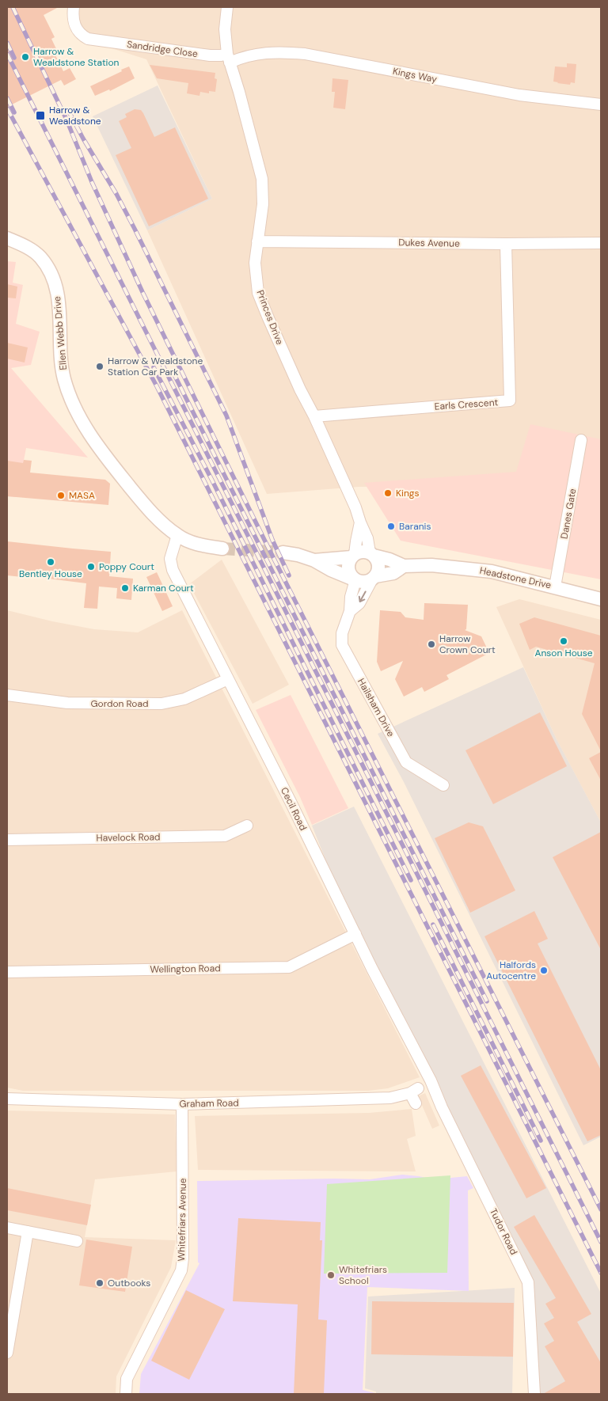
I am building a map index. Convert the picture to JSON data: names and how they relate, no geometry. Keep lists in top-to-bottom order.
{
  "streets": {
    "street": [
      "Sandridge Close",
      "Kings Way",
      "Dukes Avenue",
      "Princes Drive",
      "Ellen Webb Drive",
      "Earls Crescent",
      "Danes Gate",
      "Headstone Drive",
      "Gordon Road",
      "Hailsham Drive",
      "Cecil Road",
      "Havelock Road",
      "Wellington Road",
      "Graham Road",
      "Whitefriars Avenue",
      "Tudor Road"
    ]
  },
  "crossings": [
    ["Sandridge Close", "Kings Way"],
    ["Sandridge Close", "Princes Drive"],
    ["Kings Way", "Princes Drive"],
    ["Dukes Avenue", "Princes Drive"],
    ["Dukes Avenue", "Earls Crescent"],
    ["Princes Drive", "Earls Crescent"],
    ["Princes Drive", "Headstone Drive"],
    ["Princes Drive", "Hailsham Drive"],
    ["Ellen Webb Drive", "Cecil Road"],
    ["Danes Gate", "Headstone Drive"],
    ["Headstone Drive", "Hailsham Drive"],
    ["Gordon Road", "Cecil Road"],
    ["Cecil Road", "Wellington Road"],
    ["Cecil Road", "Tudor Road"],
    ["Graham Road", "Whitefriars Avenue"]
  ],
  "places": {
    "other": [
      "Harrow & Wealdstone Station",
      "Harrow & Wealdstone Station Car Park",
      "Kings",
      "MASA",
      "Baranis",
      "Bentley House",
      "Poppy Court",
      "Karman Court",
      "Anson House",
      "Harrow Crown Court",
      "Halfords Autocentre",
      "Whitefriars School",
      "Outbooks"
    ],
    "transit": ["Harrow & Wealdstone"]
  }
}
